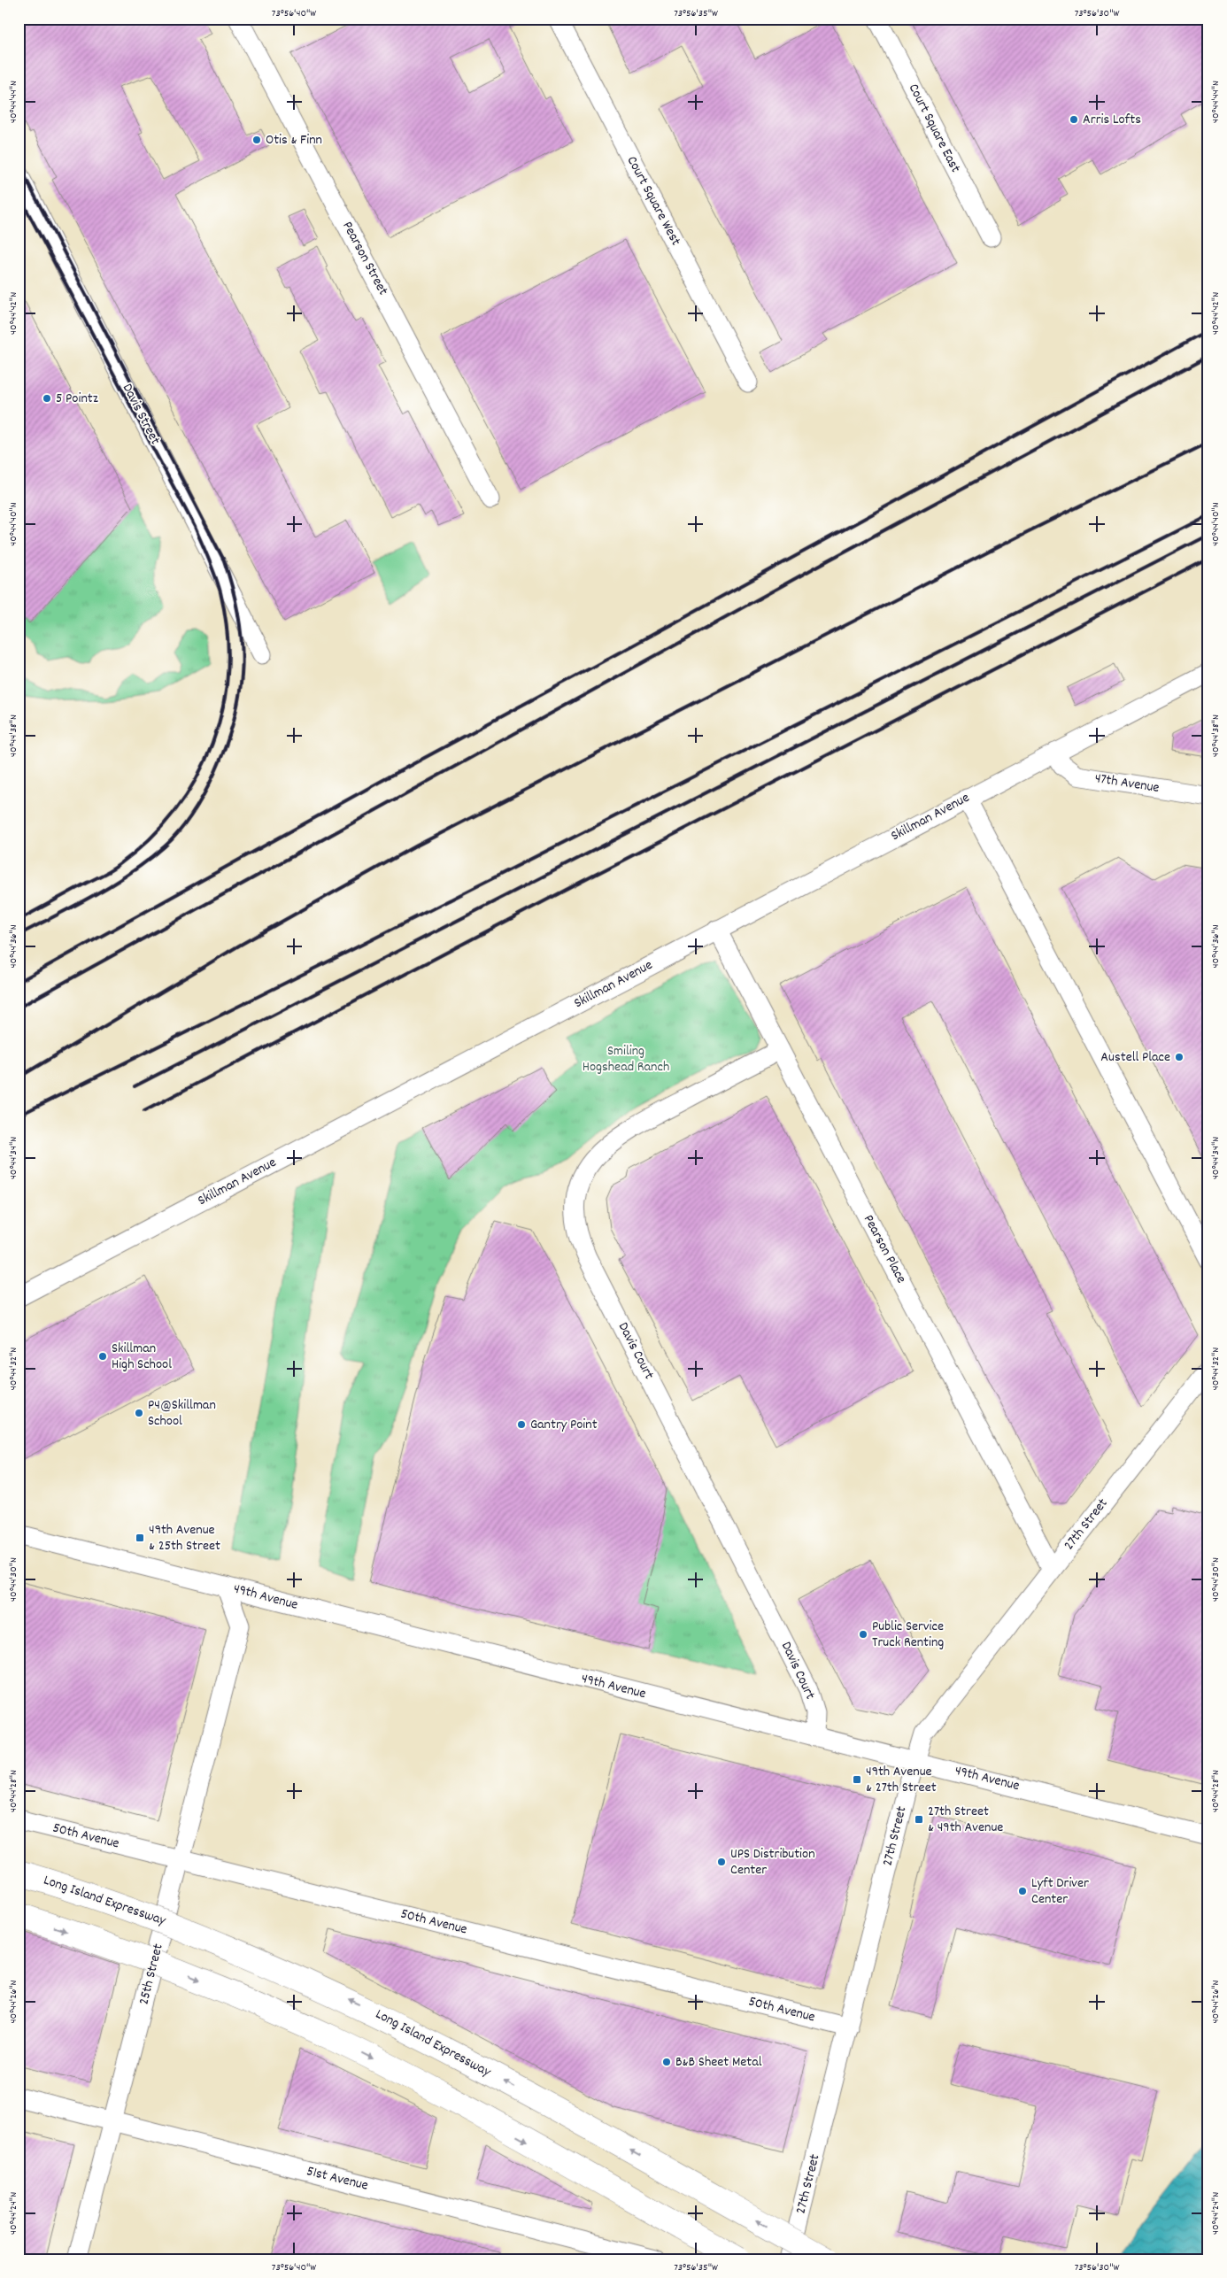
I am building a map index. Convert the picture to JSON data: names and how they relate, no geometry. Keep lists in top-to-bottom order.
{
  "streets": {
    "highway": ["Long Island Expressway"],
    "street": [
      "Court Square East",
      "Court Square West",
      "Pearson Street",
      "Davis Street",
      "47th Avenue",
      "Skillman Avenue",
      "Pearson Place",
      "Davis Court",
      "27th Street",
      "49th Avenue",
      "50th Avenue",
      "25th Street",
      "51st Avenue"
    ]
  },
  "crossings": [
    ["47th Avenue", "Skillman Avenue"],
    ["Skillman Avenue", "Pearson Place"],
    ["Pearson Place", "Davis Court"],
    ["Pearson Place", "27th Street"],
    ["Davis Court", "49th Avenue"],
    ["27th Street", "49th Avenue"],
    ["27th Street", "50th Avenue"],
    ["49th Avenue", "25th Street"],
    ["50th Avenue", "25th Street"],
    ["25th Street", "51st Avenue"]
  ],
  "parks": ["Smiling Hogshead Ranch"],
  "places": {
    "other": [
      "Arris Lofts",
      "Otis & Finn",
      "5 Pointz",
      "Austell Place",
      "Skillman High School",
      "P4@Skillman School",
      "Gantry Point",
      "Public Service Truck Renting",
      "UPS Distribution Center",
      "Lyft Driver Center",
      "B&B Sheet Metal"
    ],
    "transit": ["49th Avenue & 25th Street", "49th Avenue & 27th Street", "27th Street & 49th Avenue"]
  },
  "coordinates": [
    "73°56'40\"W",
    "73°56'35\"W",
    "73°56'30\"W",
    "40°44'44\"N",
    "40°44'42\"N",
    "40°44'40\"N",
    "40°44'38\"N",
    "40°44'36\"N",
    "40°44'34\"N",
    "40°44'32\"N",
    "40°44'30\"N",
    "40°44'28\"N",
    "40°44'26\"N",
    "40°44'24\"N"
  ]
}
